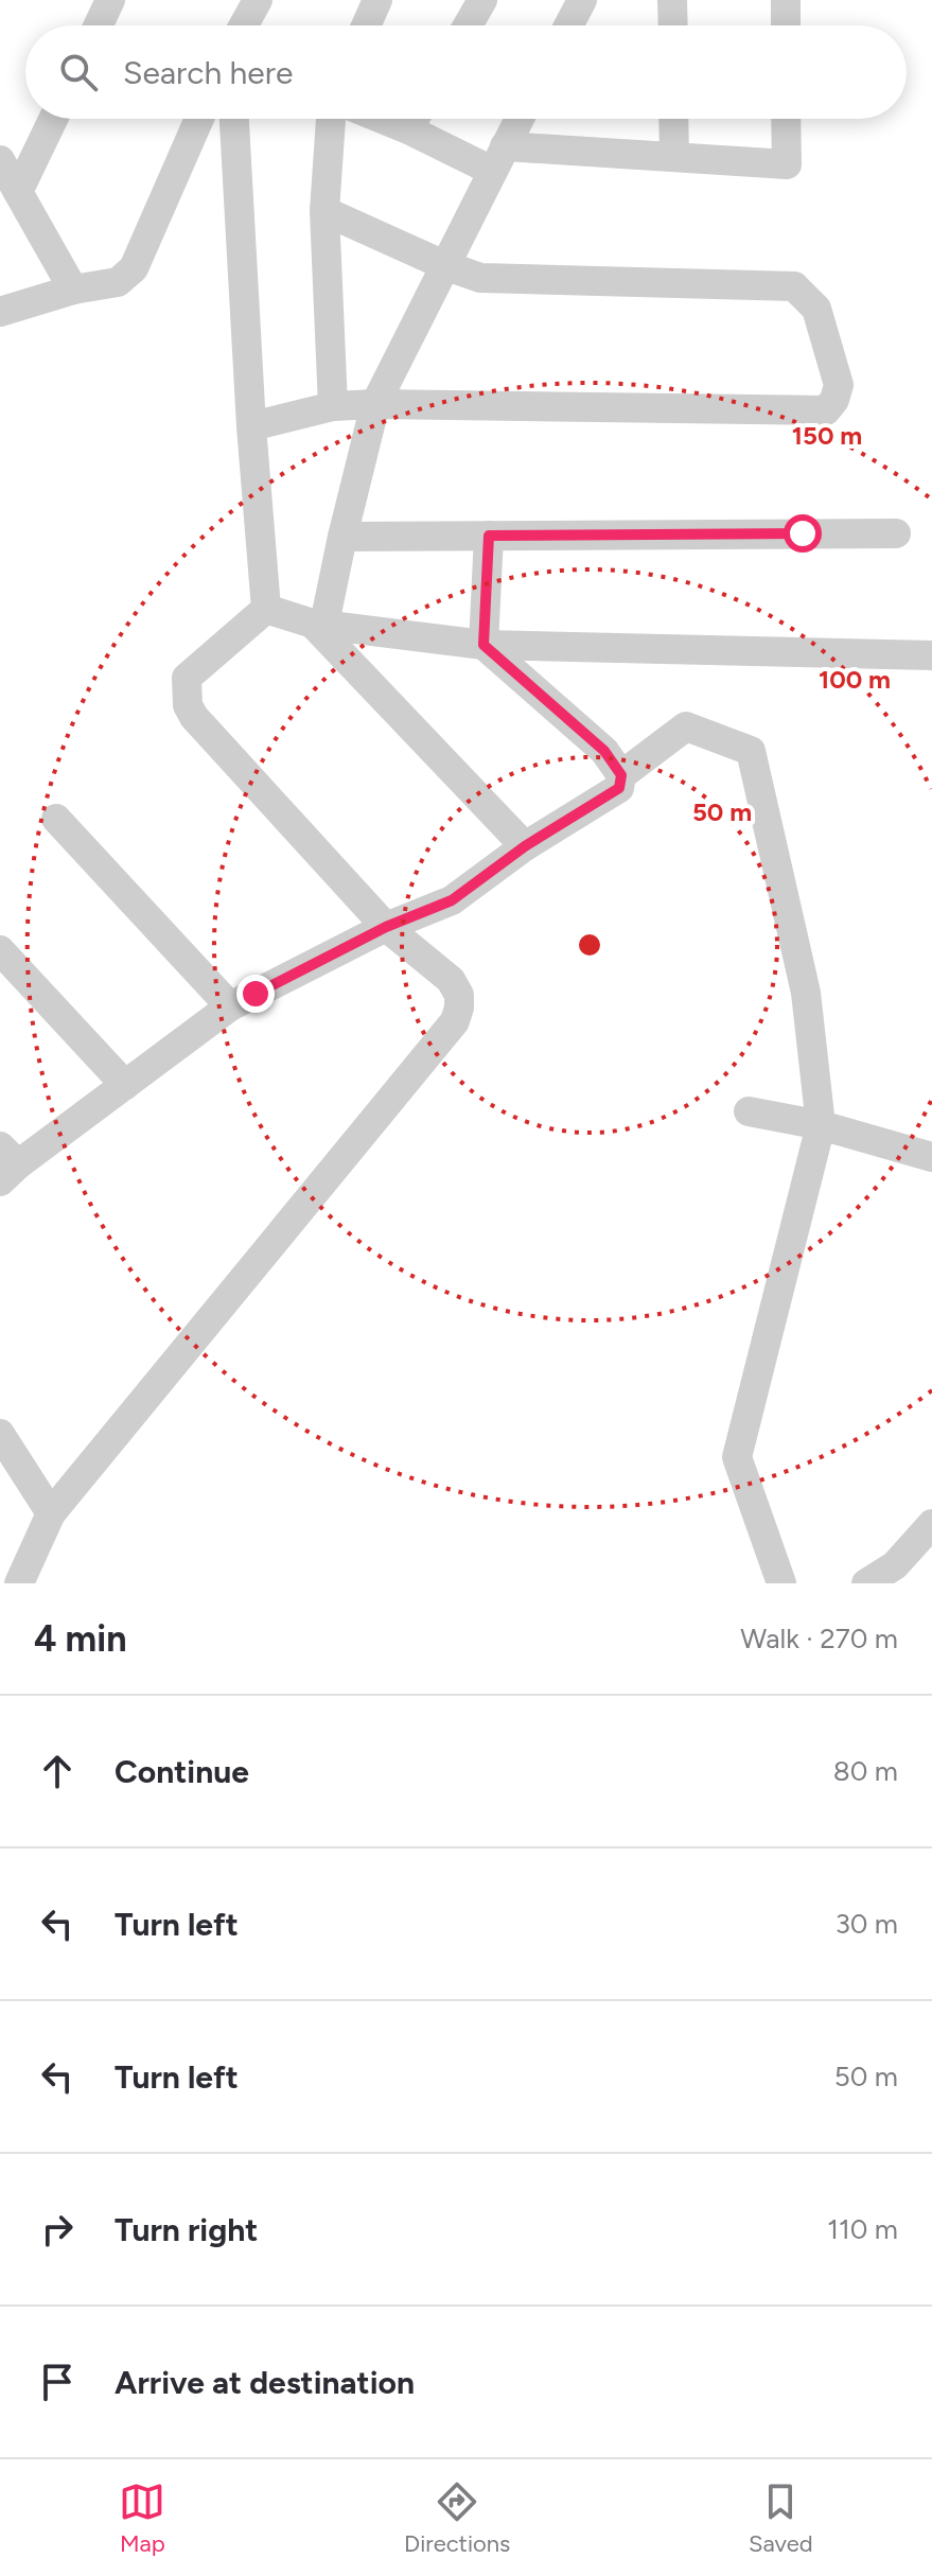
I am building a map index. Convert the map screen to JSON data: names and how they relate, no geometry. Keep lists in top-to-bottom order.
{
  "page": {
    "search": "Search here",
    "heading": ["4 min", "Walk · 270 m"],
    "list": [
      ["Continue", "80 m"],
      ["Turn left", "30 m"],
      ["Turn left", "50 m"],
      ["Turn right", "110 m"],
      "Arrive at destination"
    ],
    "nav": ["Map", "Directions", "Saved"]
  },
  "rings": ["150 m", "100 m", "50 m"]
}
